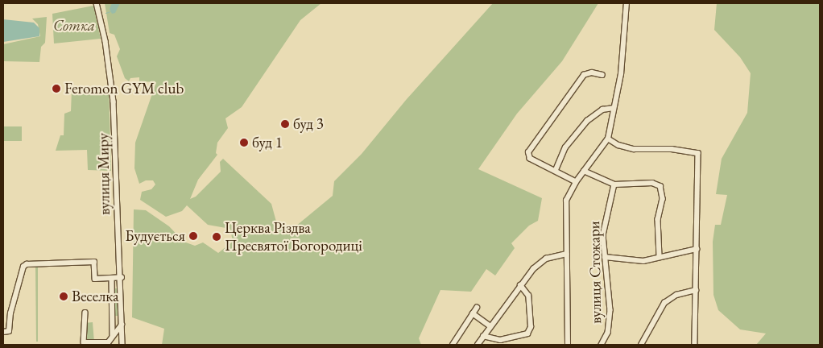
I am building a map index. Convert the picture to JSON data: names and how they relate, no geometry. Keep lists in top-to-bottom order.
{
  "streets": {
    "street": ["вулиця Миру", "вулиця Стожари"]
  },
  "parks": ["Сотка"],
  "places": [
    "Feromon GYM club",
    "буд 3",
    "буд 1",
    "Будується",
    "Церква Різдва Пресвятої Богородиці",
    "Веселка"
  ]
}
